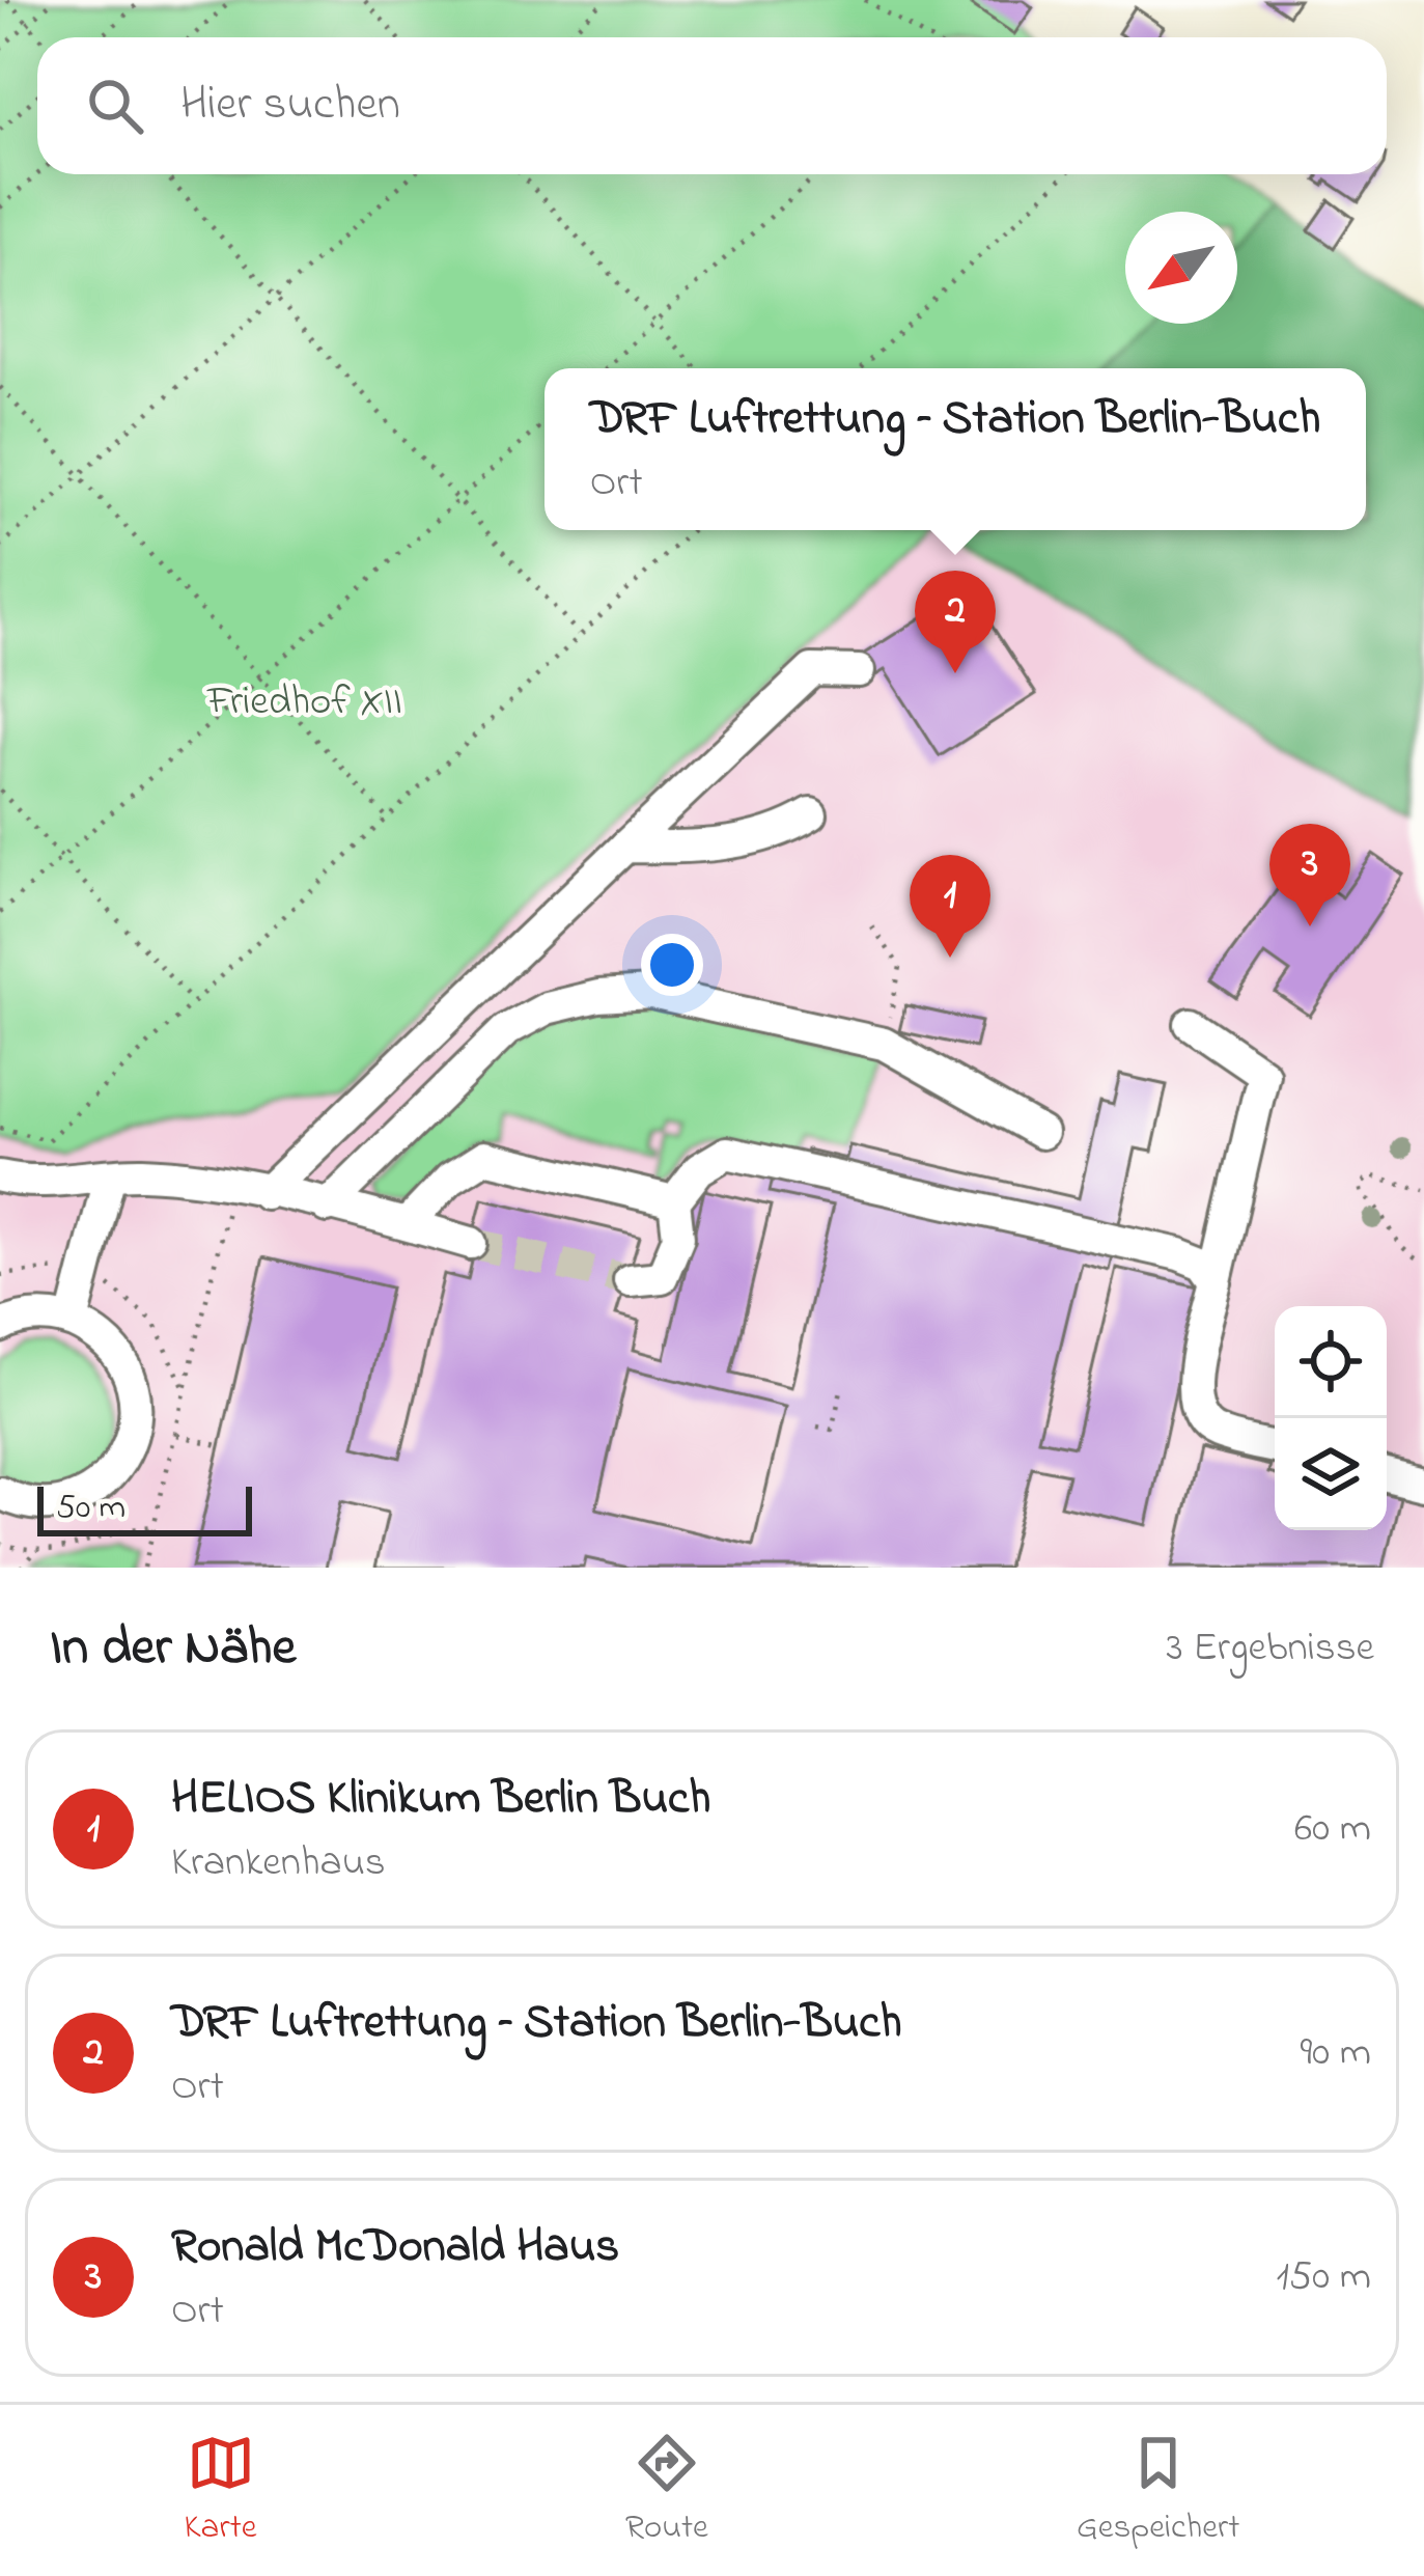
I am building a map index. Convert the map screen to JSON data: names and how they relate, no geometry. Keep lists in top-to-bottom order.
{
  "parks": ["Friedhof XII"],
  "scale_bar": "50 m",
  "north": "bottom left",
  "page": {
    "search": "Hier suchen",
    "popup": ["DRF Luftrettung – Station Berlin-Buch", "Ort"],
    "pins": ["2", "3", "1"],
    "scale": "50 m",
    "heading": ["In der Nähe", "3 Ergebnisse"],
    "list": [
      {
        "mark": "1",
        "name": "HELIOS Klinikum Berlin Buch",
        "note": "Krankenhaus",
        "value": "60 m"
      },
      {
        "mark": "2",
        "name": "DRF Luftrettung – Station Berlin-Buch",
        "note": "Ort",
        "value": "90 m"
      },
      {
        "mark": "3",
        "name": "Ronald McDonald Haus",
        "note": "Ort",
        "value": "150 m"
      }
    ],
    "nav": ["Karte", "Route", "Gespeichert"]
  }
}
